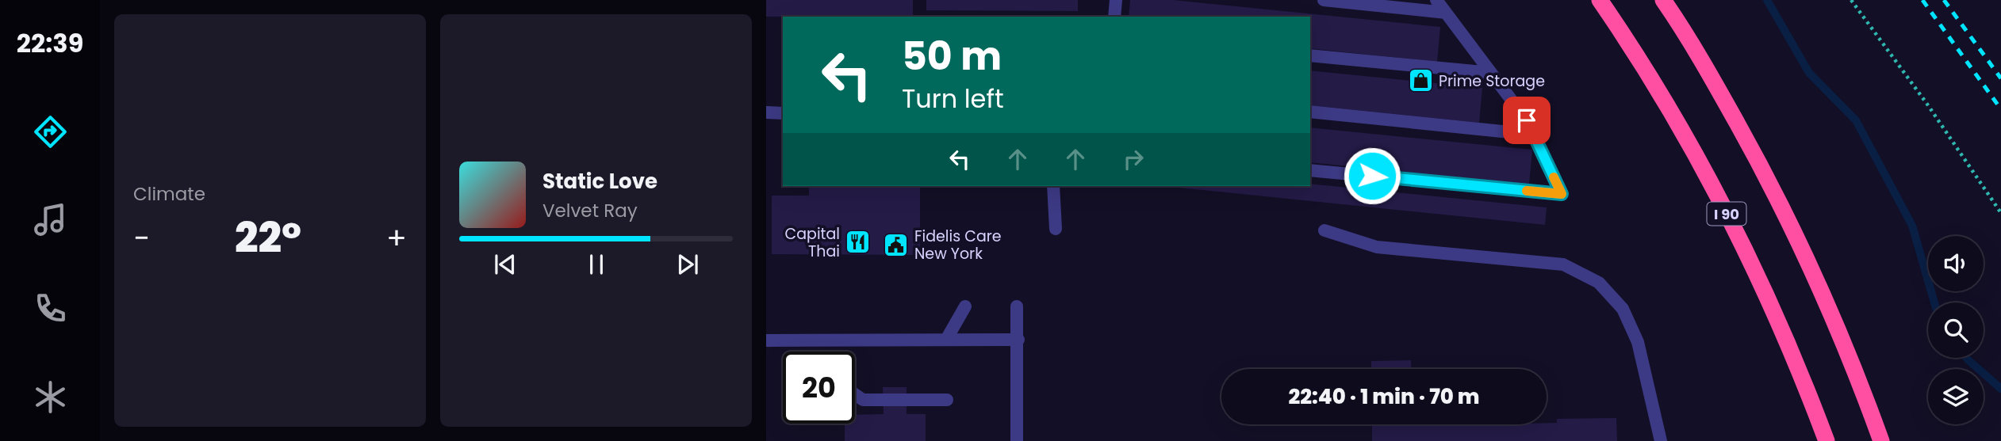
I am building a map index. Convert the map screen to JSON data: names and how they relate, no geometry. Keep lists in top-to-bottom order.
{
  "streets": {
    "highway": ["I 90"]
  },
  "places": {
    "shop": ["Prime Storage"],
    "restaurant": ["Capital Thai"],
    "public building": ["Fidelis Care New York"]
  },
  "page": {
    "tabs": "22:39",
    "tile": "Climate",
    "turn": ["50 m", "Turn left"],
    "song": ["Static Love", "Velvet Ray"],
    "heat": ["−", "22°", "+"],
    "limit": "20",
    "trip": "22:40 · 1 min · 70 m"
  }
}
